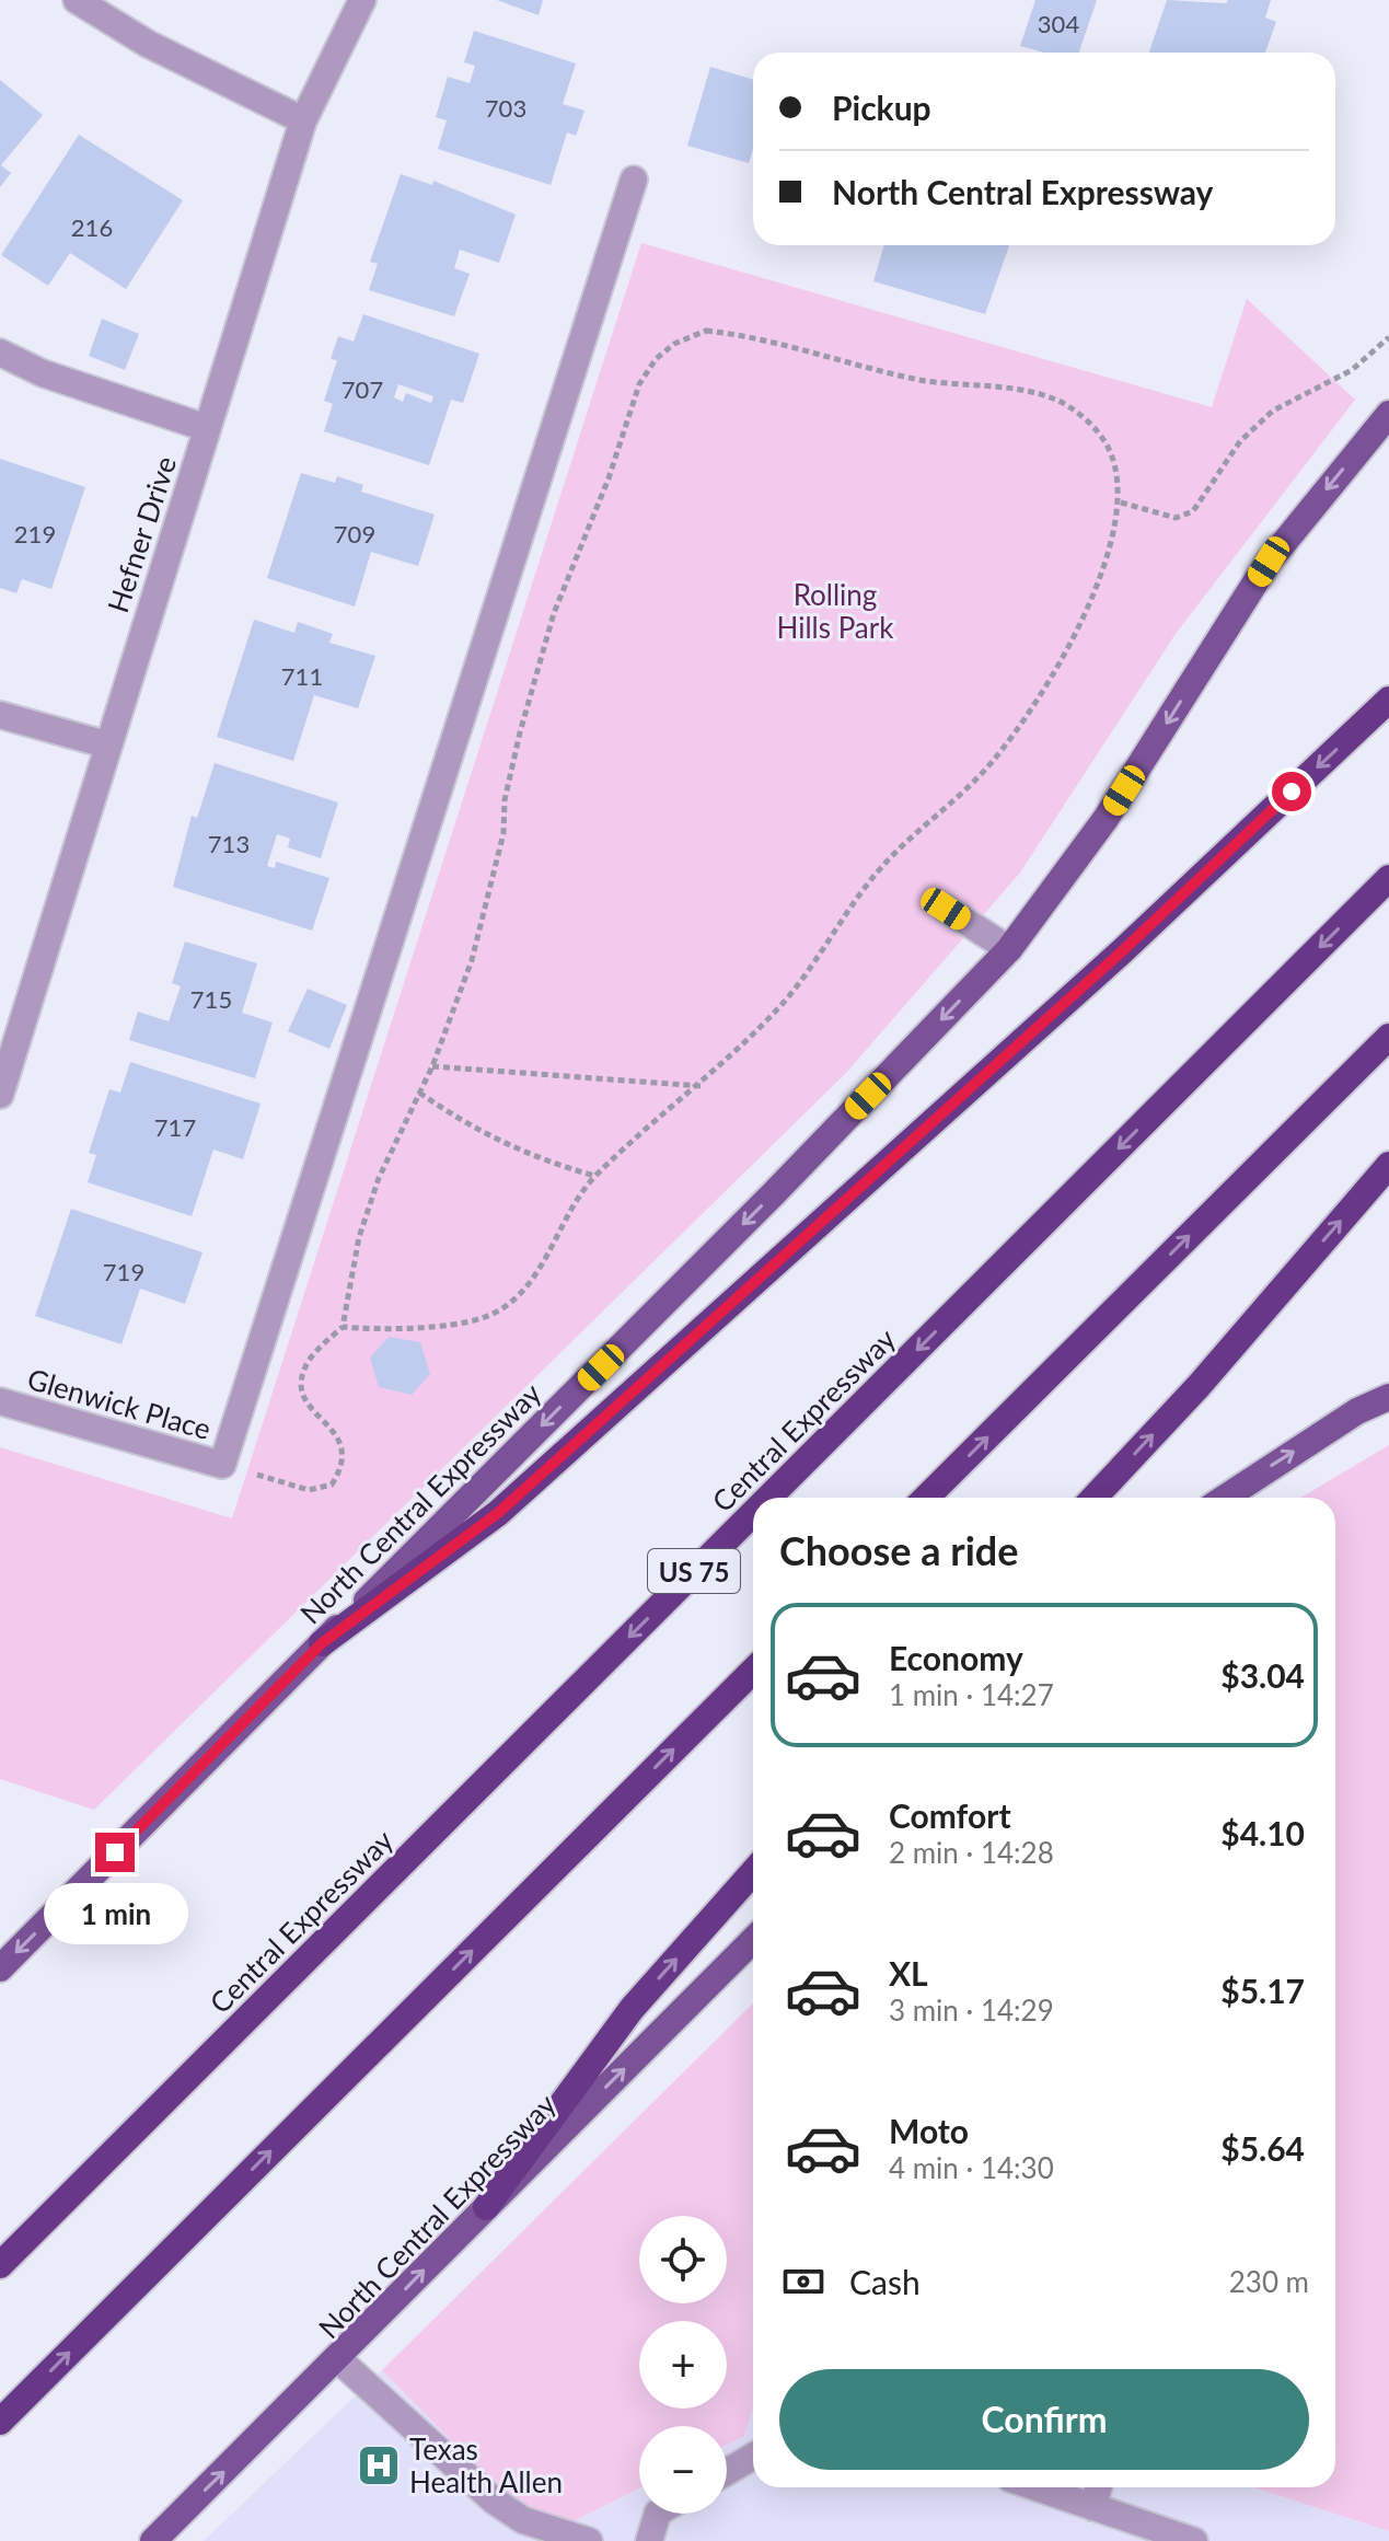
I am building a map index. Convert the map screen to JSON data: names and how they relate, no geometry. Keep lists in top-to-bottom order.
{
  "streets": {
    "highway": ["Central Expressway", "US 75"],
    "main road": ["North Central Expressway"],
    "street": ["Hefner Drive", "Glenwick Place"]
  },
  "parks": ["Rolling Hills Park"],
  "places": {
    "hospital": ["Texas Health Allen"]
  },
  "house_numbers": [
    "304",
    "703",
    "216",
    "707",
    "219",
    "709",
    "711",
    "713",
    "715",
    "717",
    "719"
  ],
  "page": {
    "banner": ["Pickup", "North Central Expressway"],
    "heading": "Choose a ride",
    "list": [
      {
        "name": "Economy",
        "note": "1 min · 14:27",
        "value": "$3.04"
      },
      {
        "name": "Comfort",
        "note": "2 min · 14:28",
        "value": "$4.10"
      },
      {
        "name": "XL",
        "note": "3 min · 14:29",
        "value": "$5.17"
      },
      {
        "name": "Moto",
        "note": "4 min · 14:30",
        "value": "$5.64"
      }
    ],
    "bubble": "1 min",
    "map_buttons": ["+", "−"],
    "pay": ["Cash", "230 m"],
    "buttons": "Confirm"
  }
}
